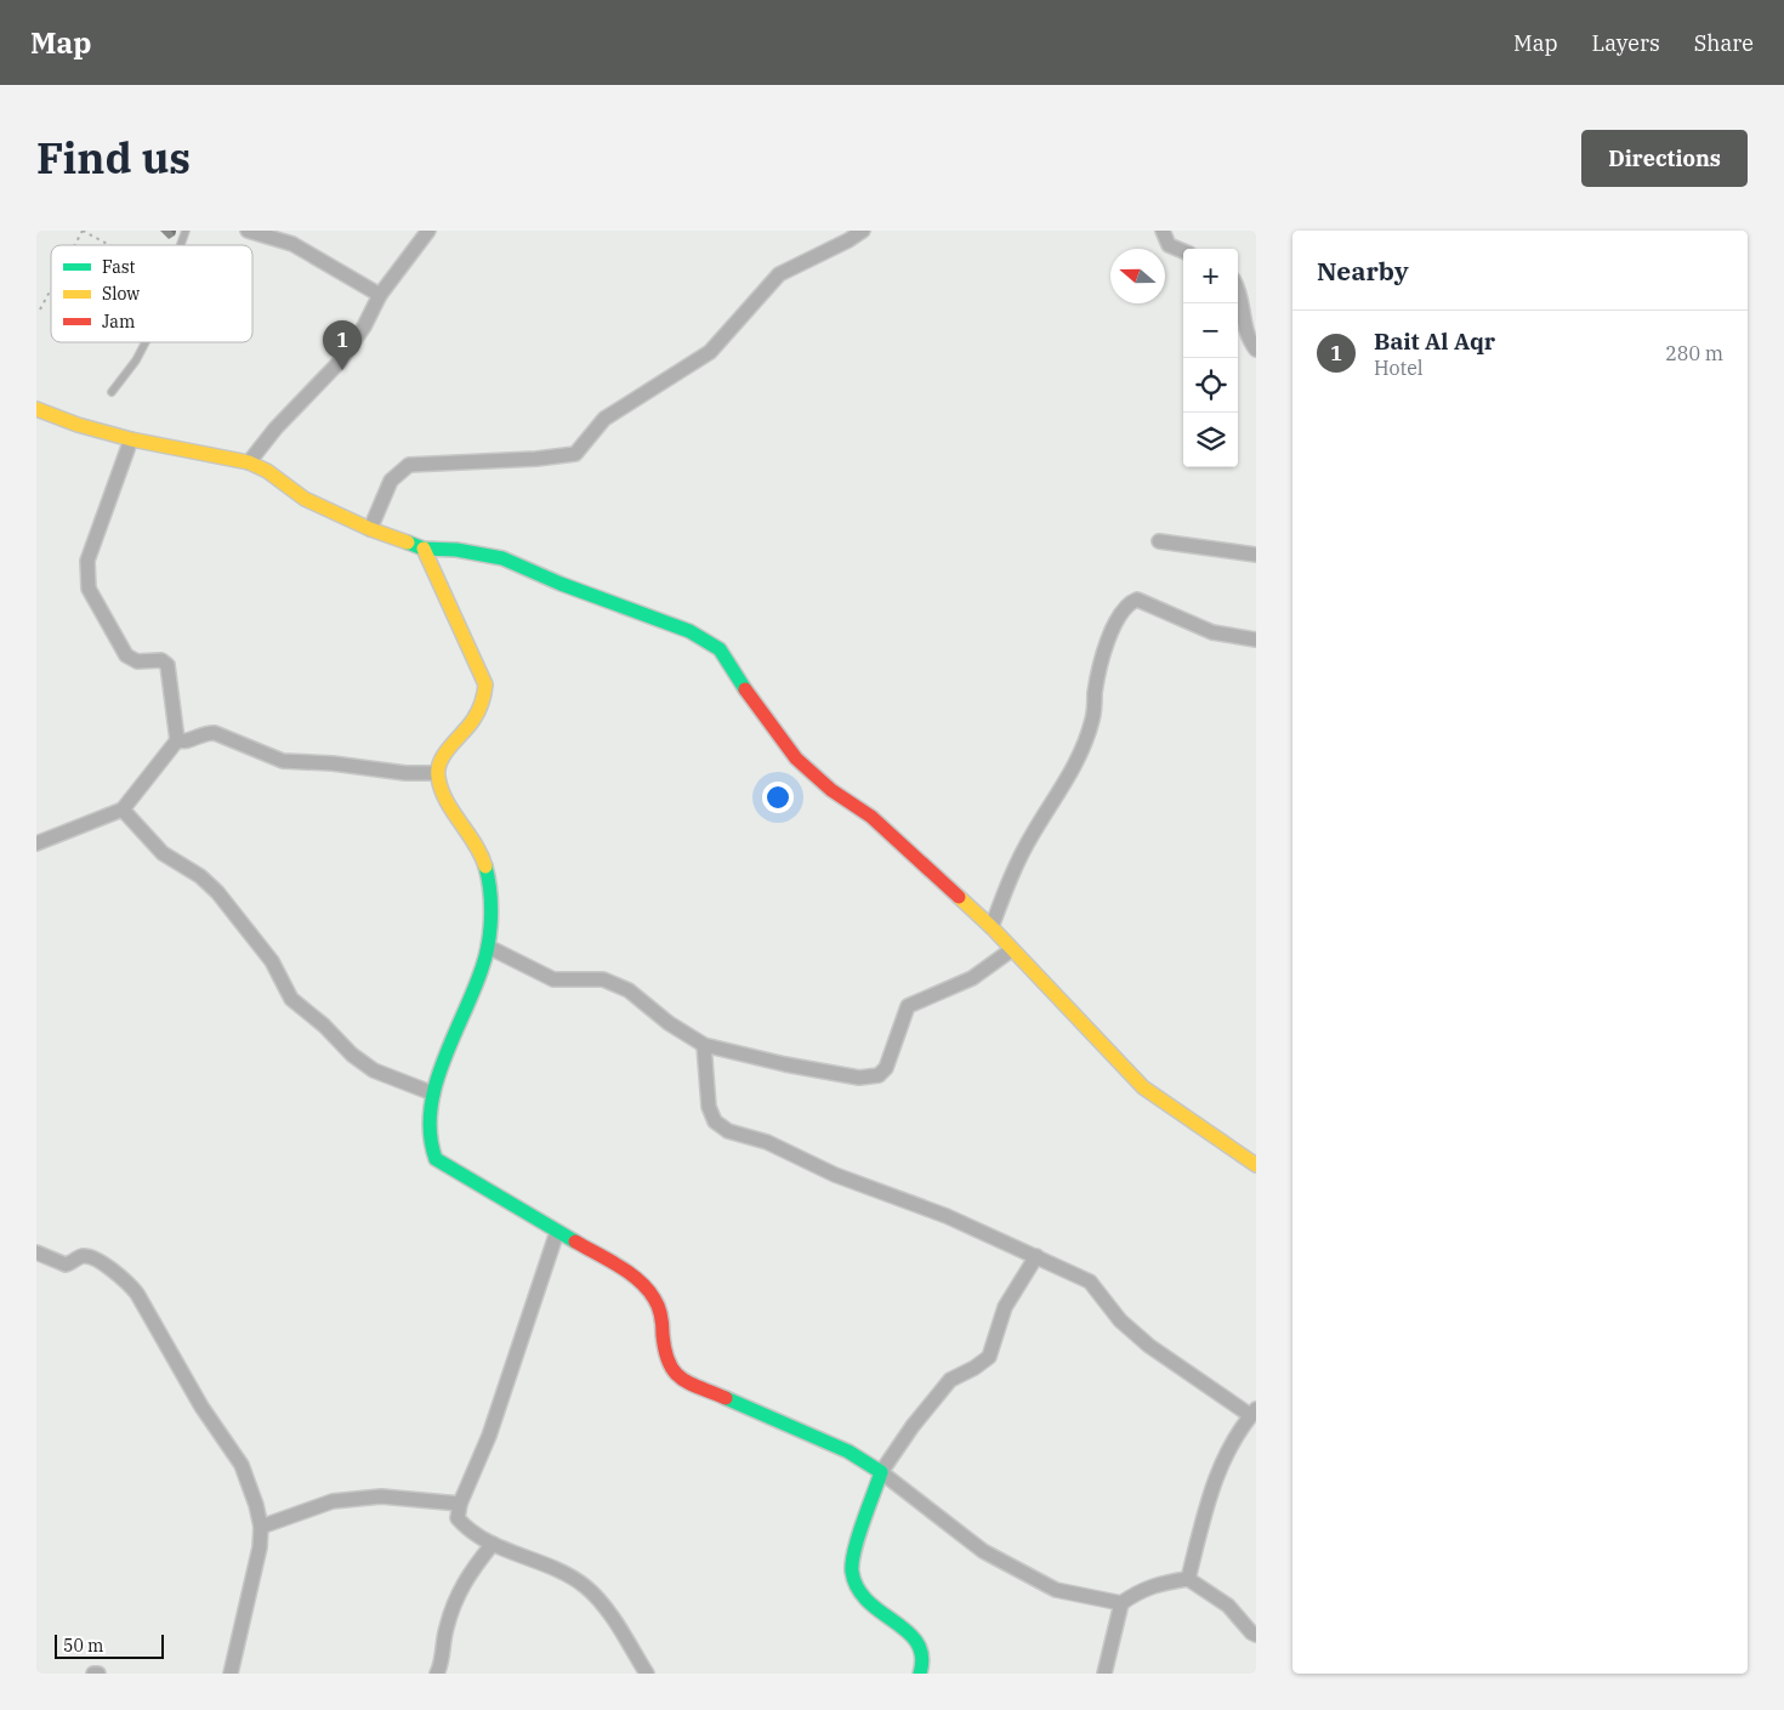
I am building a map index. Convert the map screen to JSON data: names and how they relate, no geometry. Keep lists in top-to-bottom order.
{
  "legend": ["Fast", "Slow", "Jam"],
  "scale_bar": "50 m",
  "north": "left",
  "page": {
    "header": "Map",
    "nav": ["Map", "Layers", "Share"],
    "title": "Find us",
    "buttons": "Directions",
    "heading": "Nearby",
    "map_buttons": ["+", "−"],
    "list": [
      {
        "mark": "1",
        "name": "Bait Al Aqr",
        "note": "Hotel",
        "value": "280 m"
      }
    ],
    "pins": "1",
    "scale": "50 m"
  }
}
